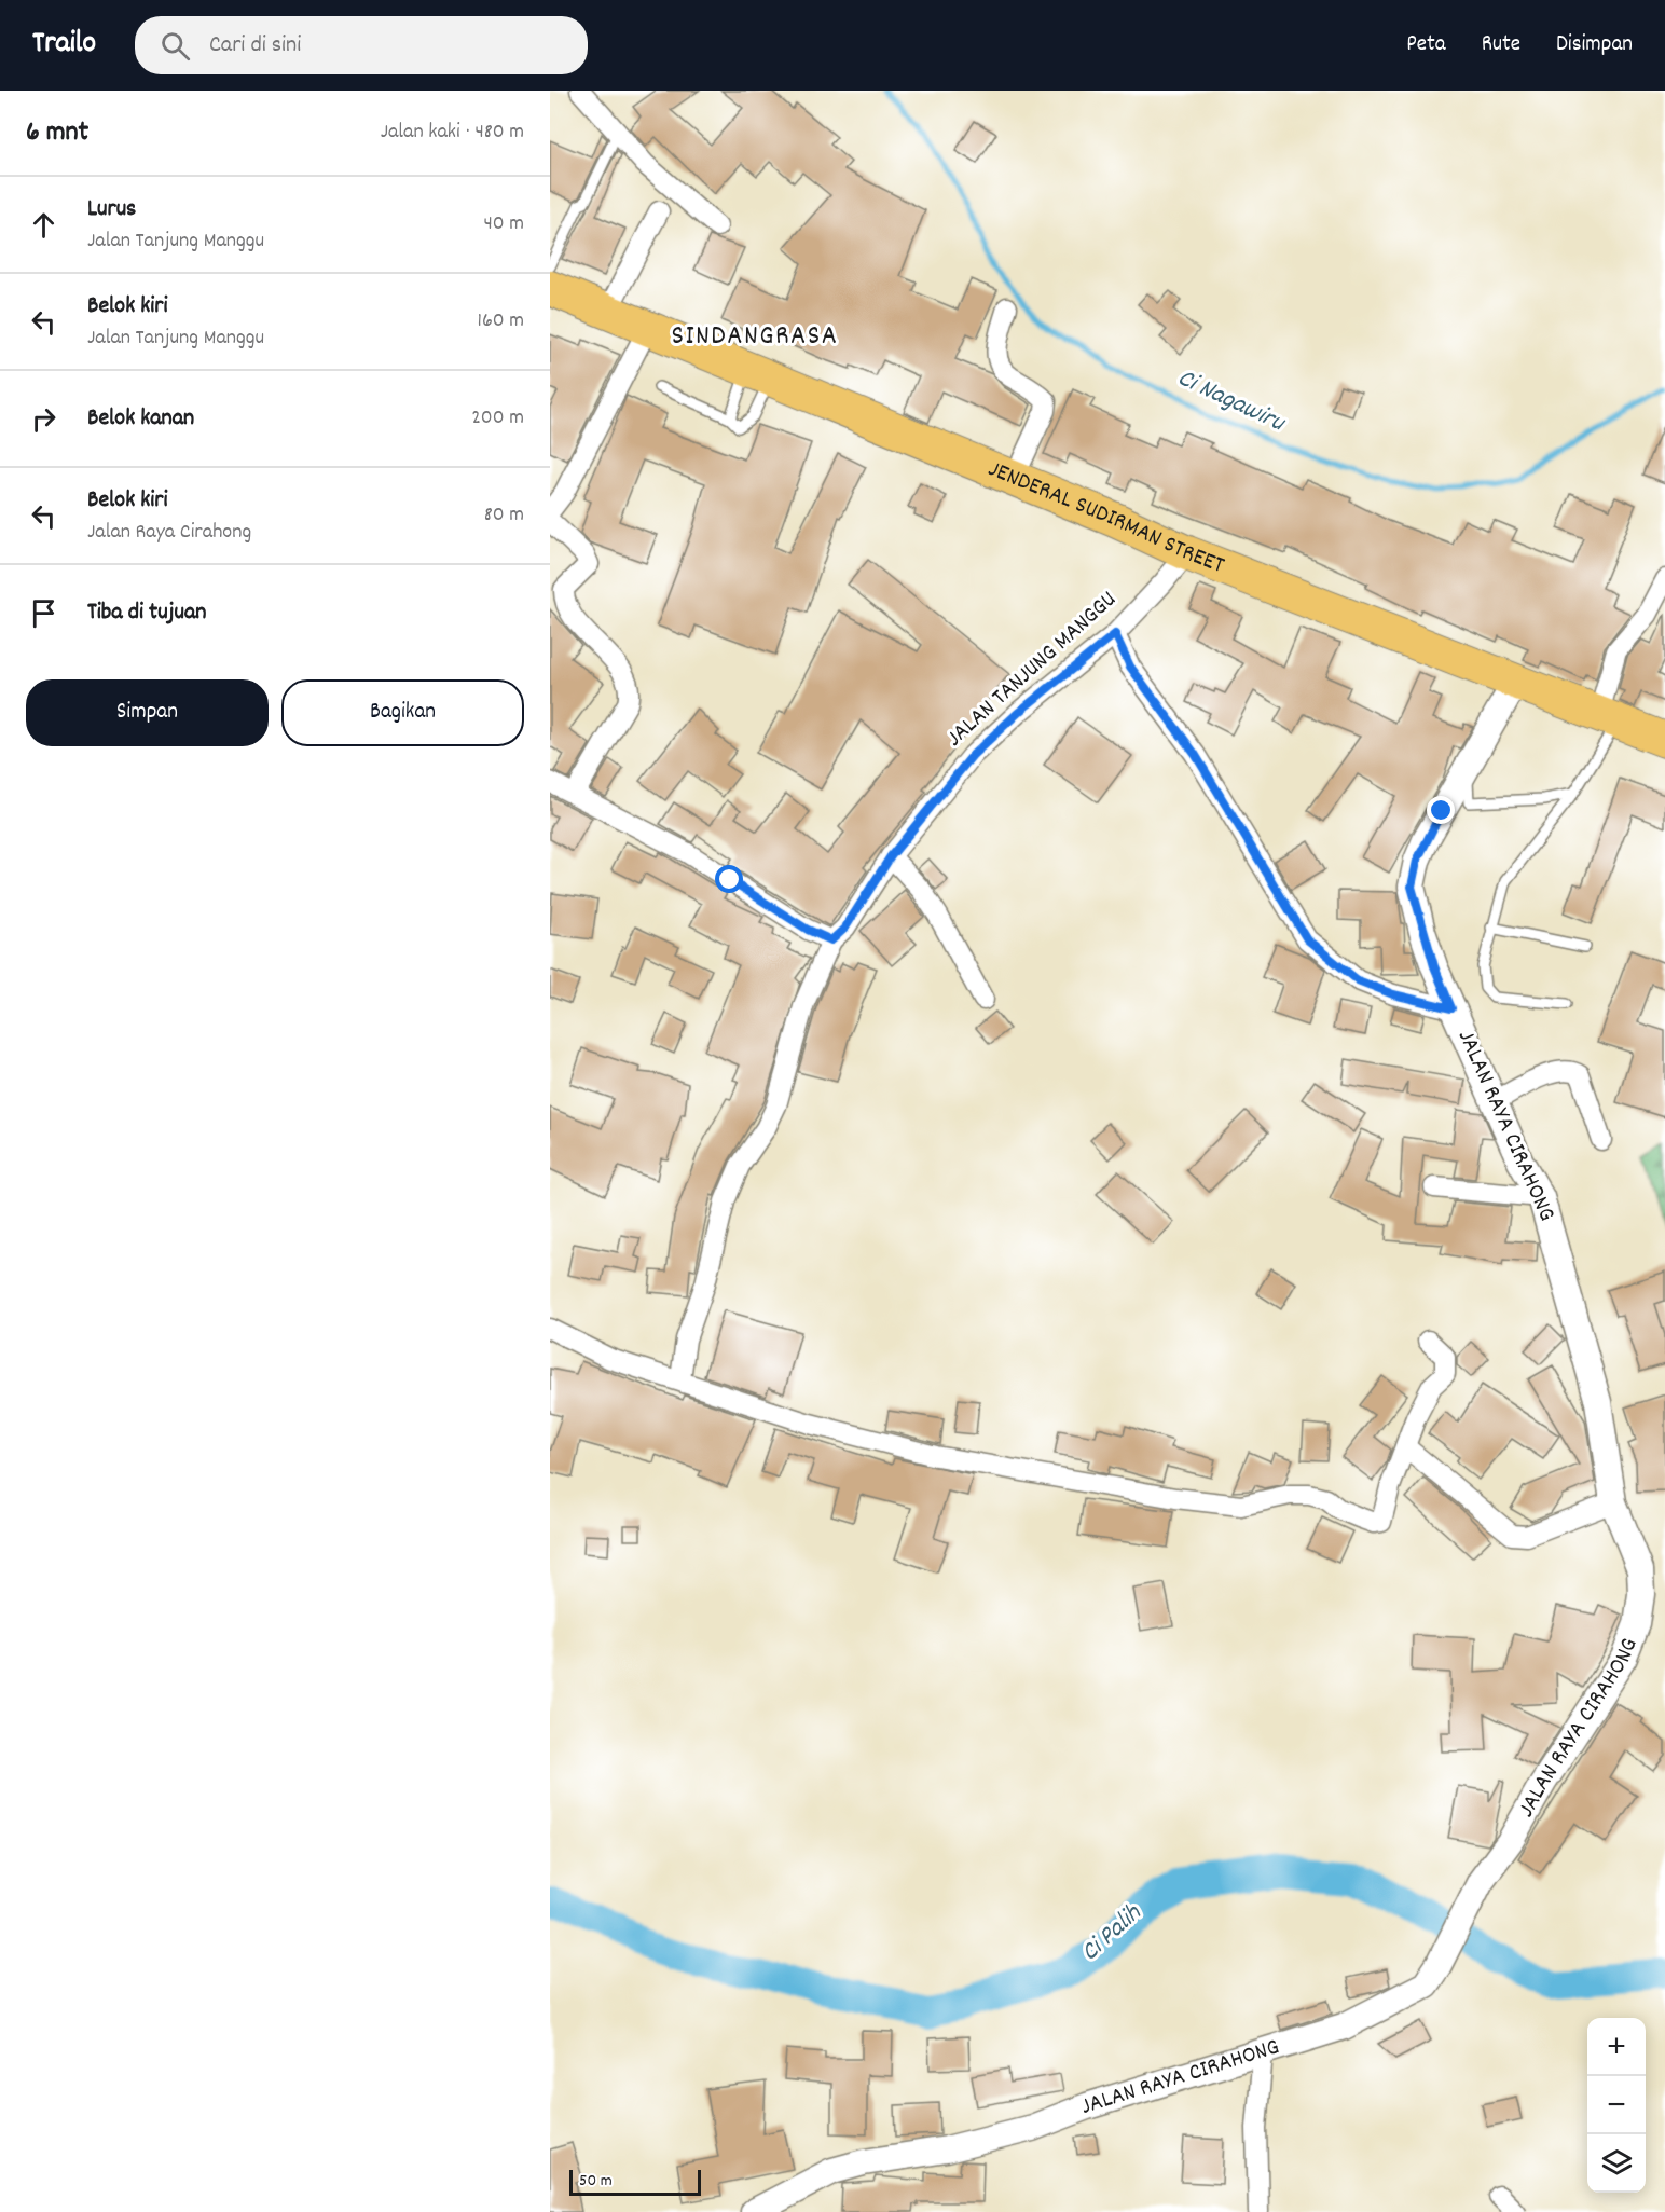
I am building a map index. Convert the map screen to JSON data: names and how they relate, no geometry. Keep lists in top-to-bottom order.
{
  "streets": {
    "highway": ["JENDERAL SUDIRMAN STREET"],
    "street": ["JALAN TANJUNG MANGGU", "JALAN RAYA CIRAHONG"]
  },
  "crossings": [
    ["JENDERAL SUDIRMAN STREET", "JALAN TANJUNG MANGGU"],
    ["JENDERAL SUDIRMAN STREET", "JALAN RAYA CIRAHONG"]
  ],
  "districts": ["SINDANGRASA"],
  "water": ["Ci Nagawiru", "Ci Palih"],
  "scale_bar": "50 m",
  "page": {
    "header": "Trailo",
    "search": "Cari di sini",
    "nav": ["Peta", "Rute", "Disimpan"],
    "heading": ["6 mnt", "Jalan kaki · 480 m"],
    "list": [
      ["Lurus", "Jalan Tanjung Manggu", "40 m"],
      ["Belok kiri", "Jalan Tanjung Manggu", "160 m"],
      ["Belok kanan", "200 m"],
      ["Belok kiri", "Jalan Raya Cirahong", "80 m"],
      "Tiba di tujuan"
    ],
    "buttons": ["Simpan", "Bagikan"],
    "map_buttons": ["+", "−"],
    "scale": "50 m"
  }
}
